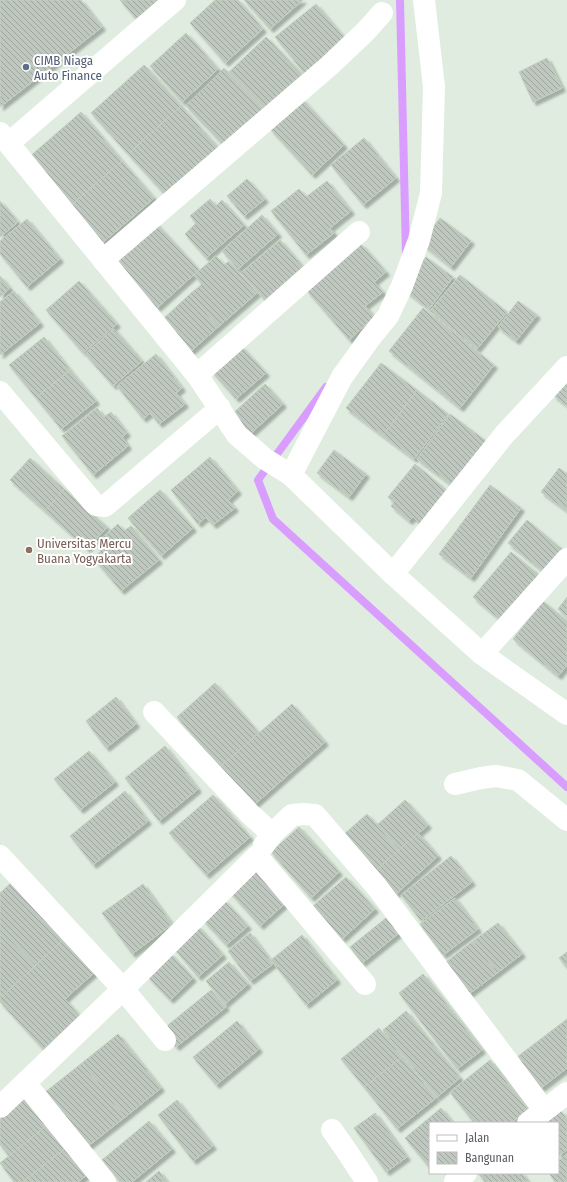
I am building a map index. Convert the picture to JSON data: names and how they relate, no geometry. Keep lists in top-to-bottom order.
{
  "places": ["CIMB Niaga Auto Finance", "Universitas Mercu Buana Yogyakarta"],
  "legend": ["Jalan", "Bangunan"]
}
